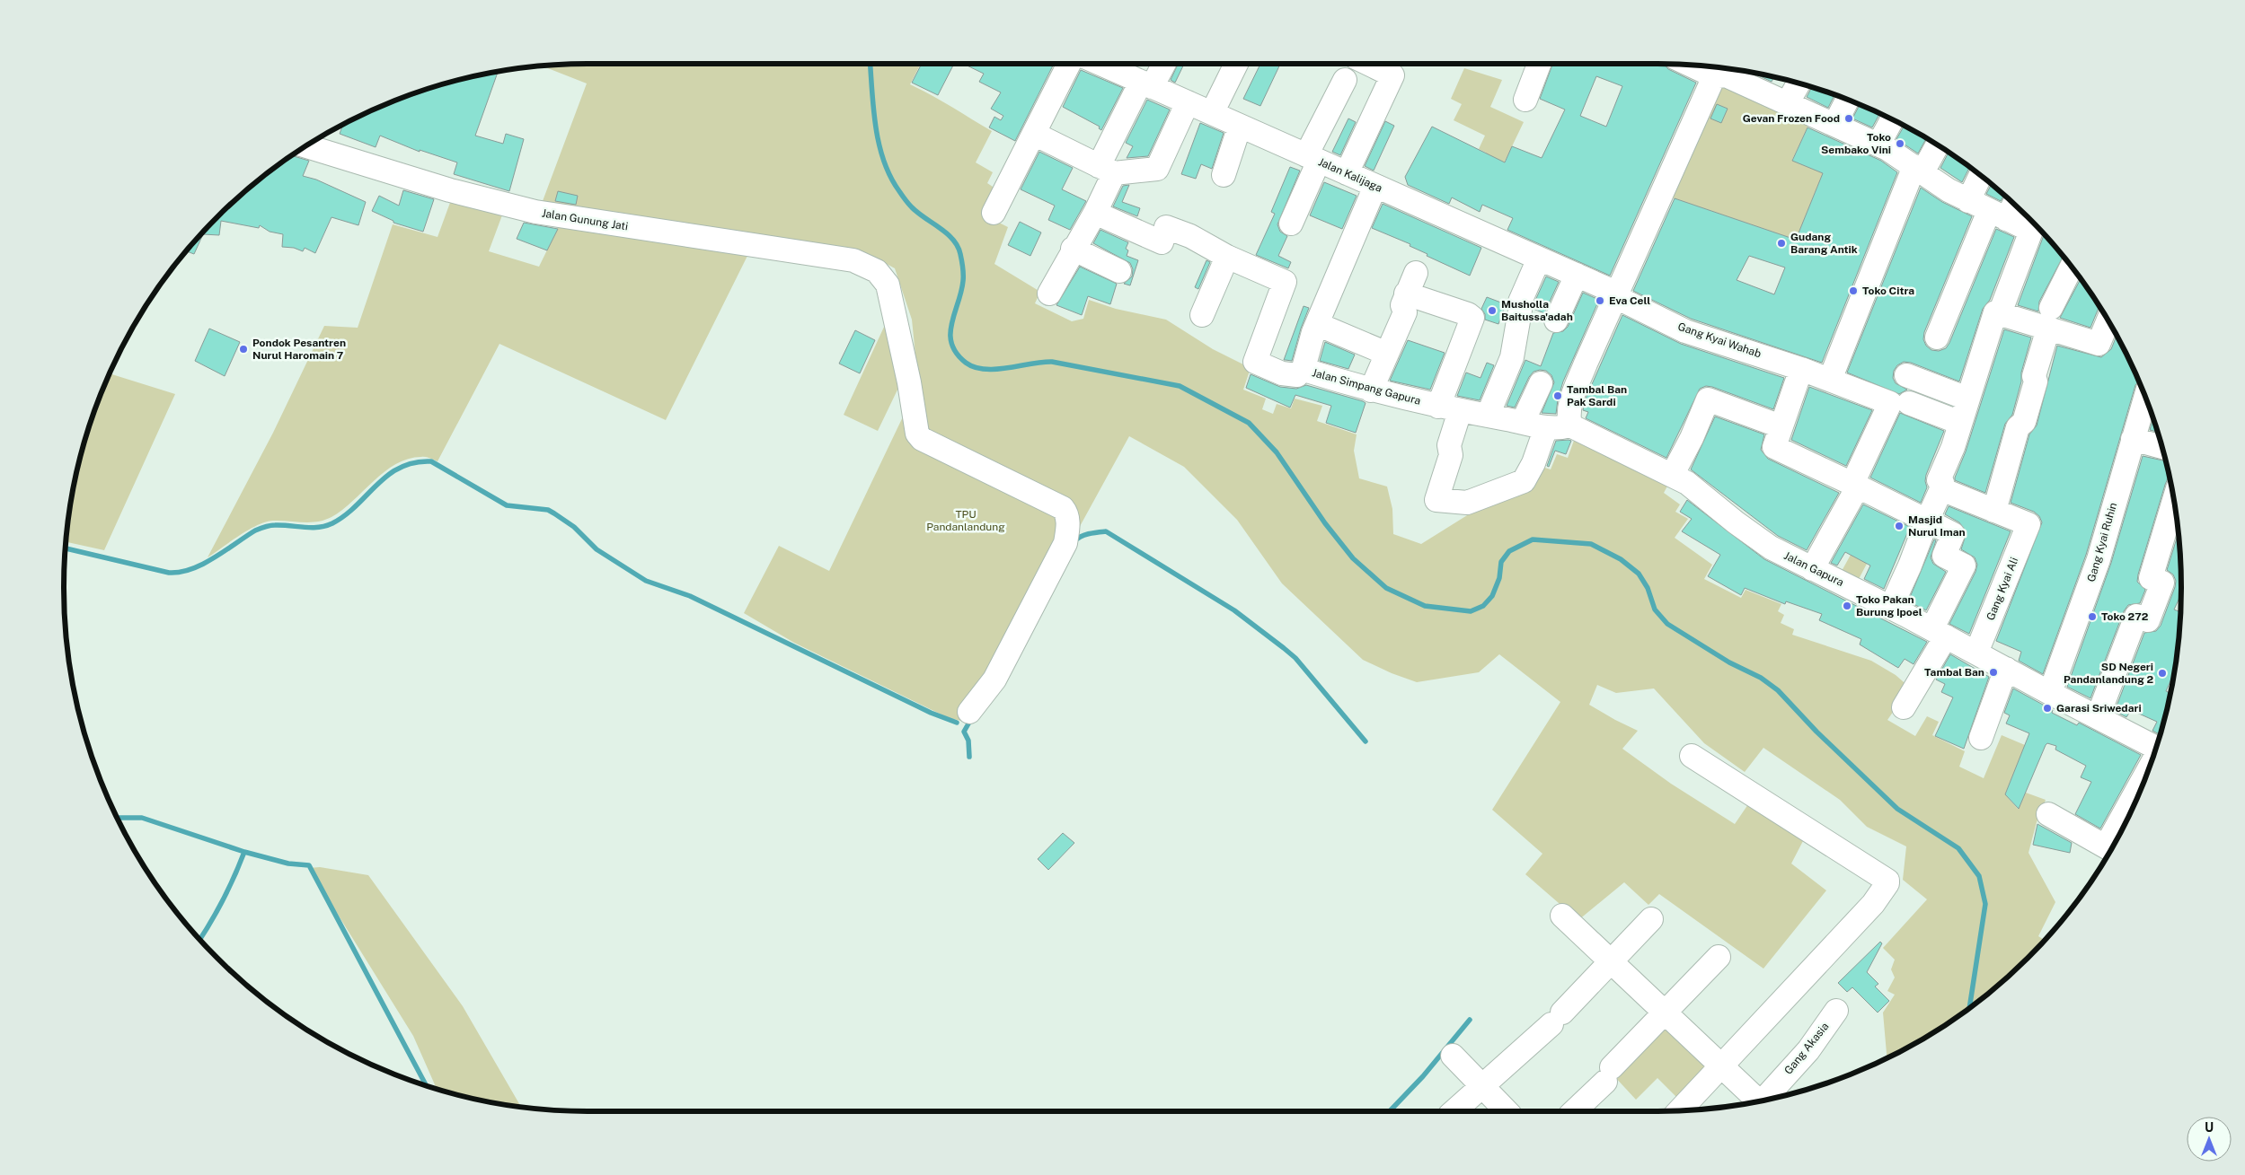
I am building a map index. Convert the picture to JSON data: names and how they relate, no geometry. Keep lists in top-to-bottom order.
{
  "streets": {
    "street": [
      "Jalan Kalijaga",
      "Jalan Gunung Jati",
      "Gang Kyai Wahab",
      "Jalan Simpang Gapura",
      "Gang Kyai Ruhin",
      "Jalan Gapura",
      "Gang Kyai Ali",
      "Gang Akasia"
    ]
  },
  "crossings": [
    ["Jalan Kalijaga", "Gang Kyai Wahab"],
    ["Jalan Kalijaga", "Jalan Simpang Gapura"],
    ["Jalan Simpang Gapura", "Jalan Gapura"],
    ["Gang Kyai Ruhin", "Jalan Gapura"],
    ["Jalan Gapura", "Gang Kyai Ali"]
  ],
  "parks": ["TPU Pandanlandung"],
  "places": [
    "Gevan Frozen Food",
    "Toko Sembako Vini",
    "Gudang Barang Antik",
    "Toko Citra",
    "Eva Cell",
    "Musholla Baitussa'adah",
    "Pondok Pesantren Nurul Haromain 7",
    "Tambal Ban Pak Sardi",
    "Masjid Nurul Iman",
    "Toko Pakan Burung Ipoel",
    "Toko 272",
    "Tambal Ban",
    "SD Negeri Pandanlandung 2",
    "Garasi Sriwedari"
  ],
  "north": "top"
}
